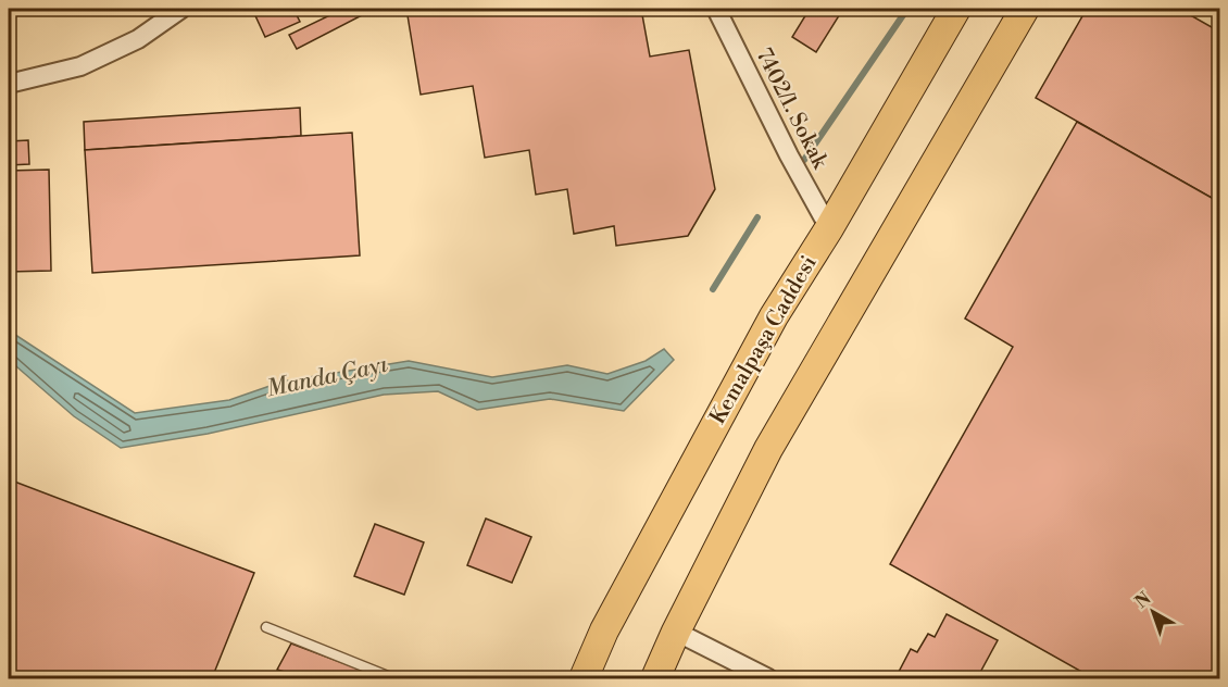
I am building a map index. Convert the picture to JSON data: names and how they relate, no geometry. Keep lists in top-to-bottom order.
{
  "streets": {
    "main road": ["Kemalpaşa Caddesi"],
    "street": ["7402/1. Sokak"]
  },
  "crossings": [
    ["7402/1. Sokak", "Kemalpaşa Caddesi"]
  ],
  "water": ["Manda Çayı"],
  "north": "top left"
}
